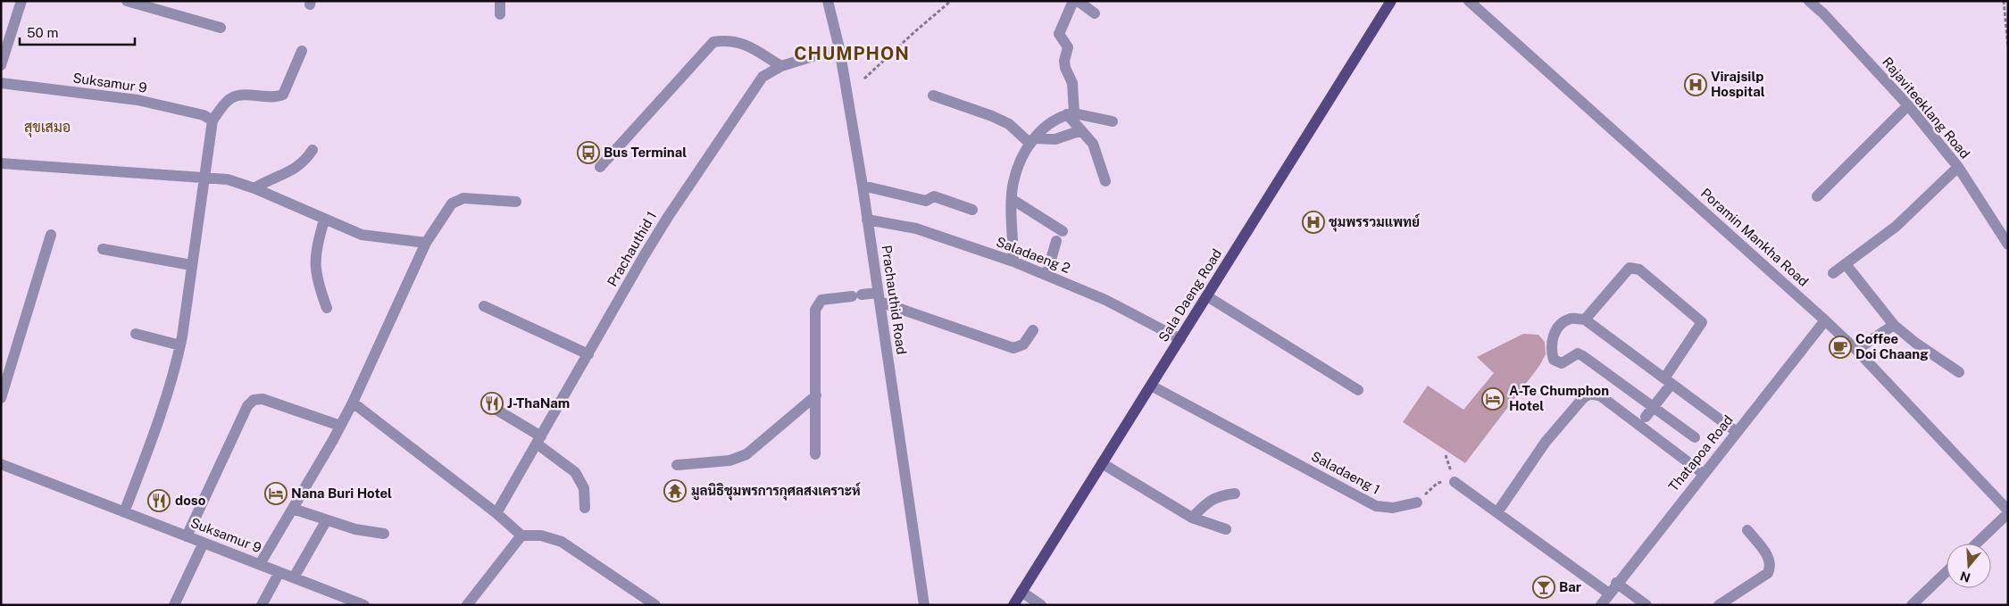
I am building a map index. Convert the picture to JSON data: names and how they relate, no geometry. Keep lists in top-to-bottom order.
{
  "streets": {
    "main road": ["Sala Daeng Road"],
    "street": [
      "Suksamur 9",
      "Rajaviteeklang Road",
      "Poramin Mankha Road",
      "Prachauthid 1",
      "Saladaeng 2",
      "Prachauthid Road",
      "Thatapoa Road",
      "Saladaeng 1"
    ]
  },
  "crossings": [
    ["Poramin Mankha Road", "Thatapoa Road"],
    ["Prachauthid 1", "Prachauthid Road"],
    ["Saladaeng 2", "Sala Daeng Road"],
    ["Saladaeng 2", "Prachauthid Road"],
    ["Sala Daeng Road", "Saladaeng 1"]
  ],
  "districts": ["CHUMPHON", "สุขเสมอ"],
  "places": {
    "hospital": ["Virajsilp Hospital", "ชุมพรรวมแพทย์"],
    "bus stop": ["Bus Terminal"],
    "cafe": ["Coffee Doi Chaang"],
    "hotel": ["A-Te Chumphon Hotel", "Nana Buri Hotel"],
    "restaurant": ["J-ThaNam", "doso"],
    "temple": ["มูลนิธิชุมพรการกุศลสงเคราะห์"],
    "bar": ["Bar"]
  },
  "scale_bar": "50 m",
  "north": "bottom"
}
